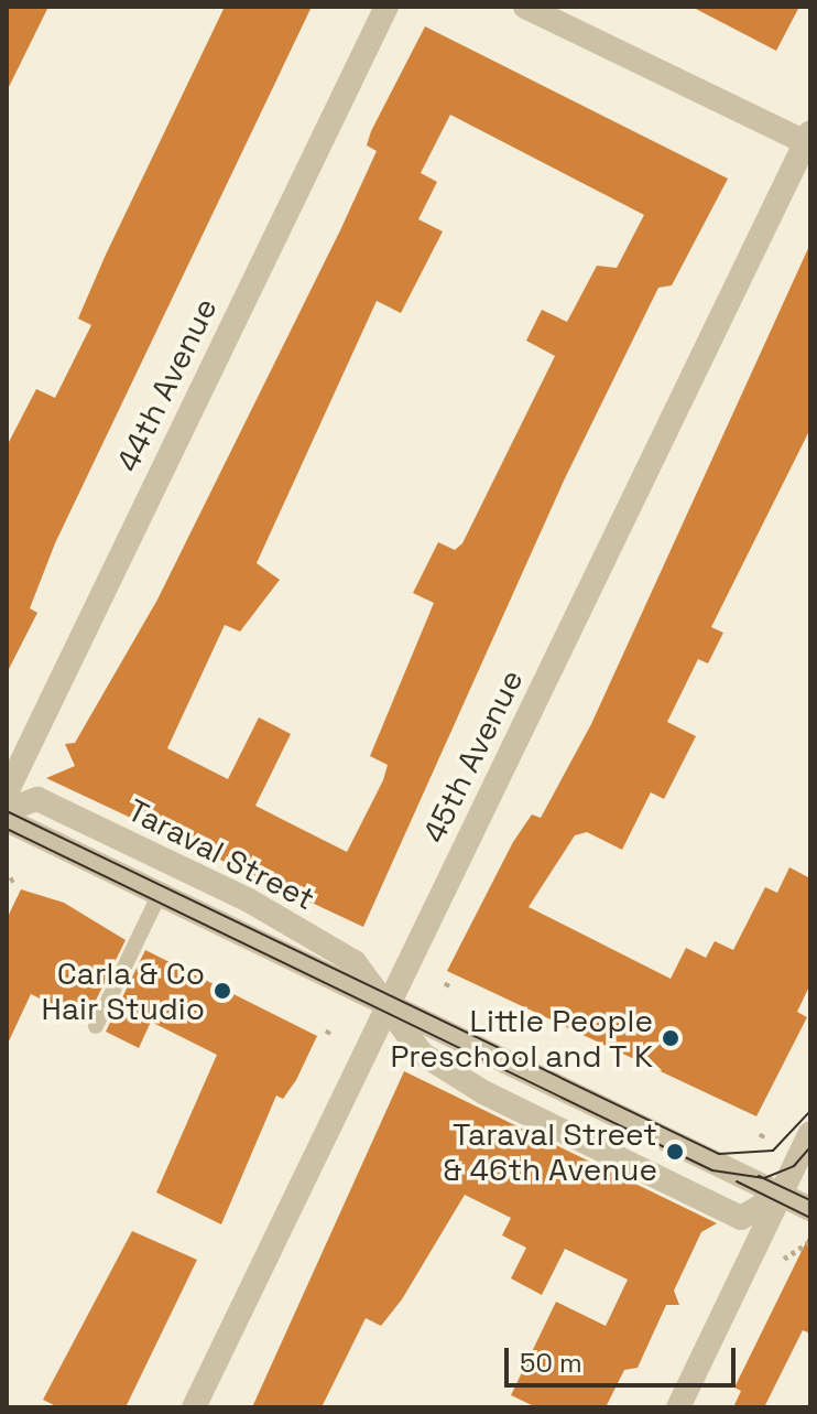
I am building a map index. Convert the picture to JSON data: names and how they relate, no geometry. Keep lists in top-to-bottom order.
{
  "streets": {
    "street": ["44th Avenue", "45th Avenue", "Taraval Street"]
  },
  "crossings": [
    ["45th Avenue", "Taraval Street"]
  ],
  "places": ["Carla & Co Hair Studio", "Little People Preschool and T K", "Taraval Street & 46th Avenue"],
  "scale_bar": "50 m"
}
